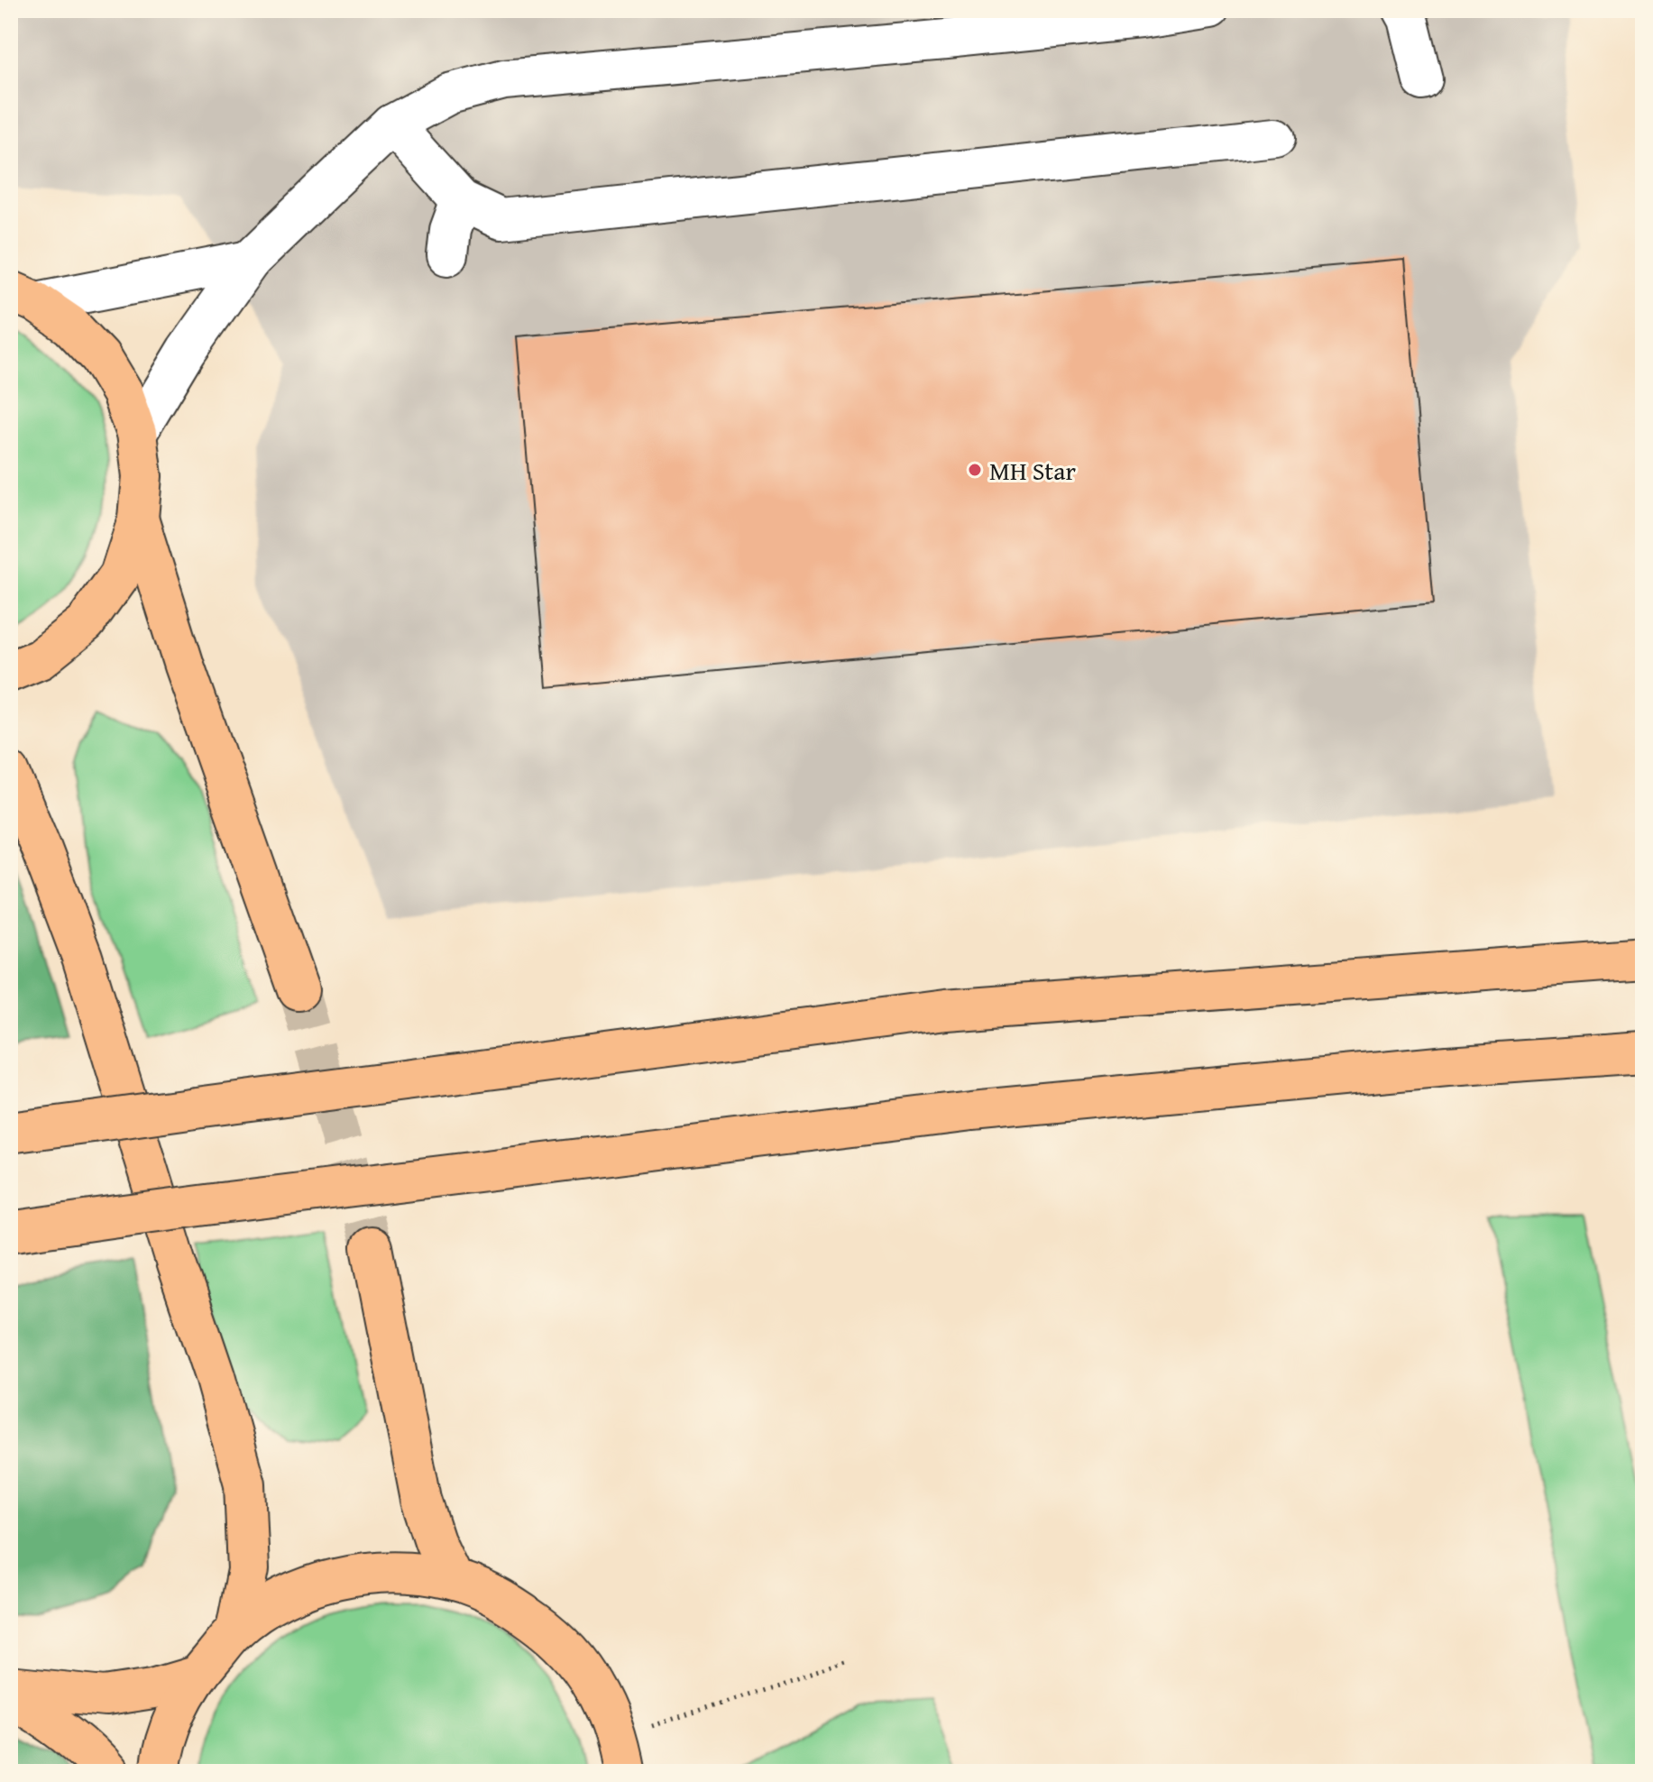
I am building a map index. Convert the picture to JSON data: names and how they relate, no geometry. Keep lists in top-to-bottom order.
{
  "places": ["MH Star"]
}
